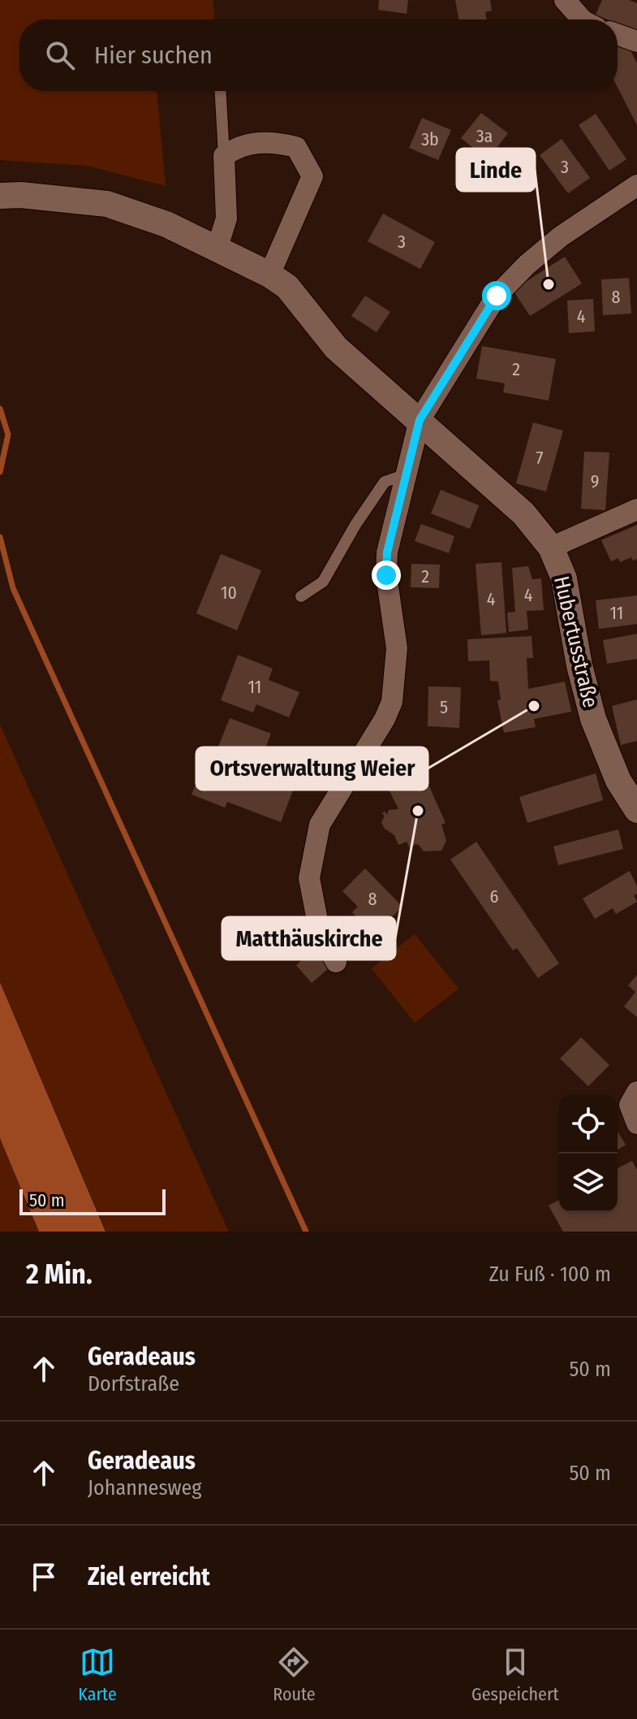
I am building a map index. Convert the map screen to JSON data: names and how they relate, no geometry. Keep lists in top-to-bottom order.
{
  "streets": {
    "street": ["Hubertusstraße"]
  },
  "places": ["Linde", "Ortsverwaltung Weier", "Matthäuskirche"],
  "house_numbers": [
    "3a",
    "3b",
    "3",
    "3",
    "8",
    "4",
    "2",
    "7",
    "9",
    "2",
    "10",
    "4",
    "4",
    "11",
    "11",
    "5",
    "6",
    "8"
  ],
  "scale_bar": "50 m",
  "page": {
    "search": "Hier suchen",
    "scale": "50 m",
    "heading": ["2 Min.", "Zu Fuß · 100 m"],
    "list": [
      ["Geradeaus", "Dorfstraße", "50 m"],
      ["Geradeaus", "Johannesweg", "50 m"],
      "Ziel erreicht"
    ],
    "nav": ["Karte", "Route", "Gespeichert"]
  }
}
